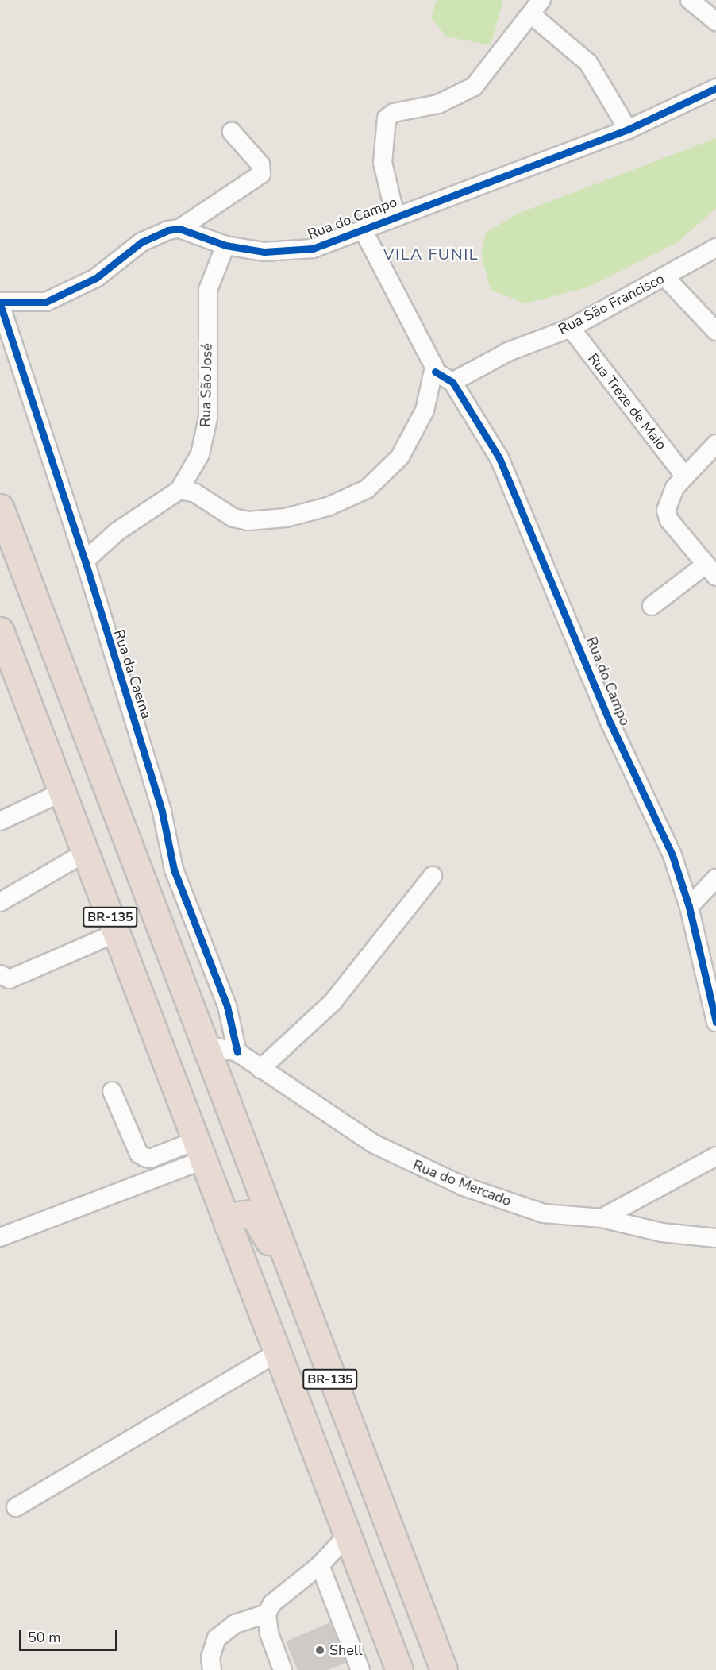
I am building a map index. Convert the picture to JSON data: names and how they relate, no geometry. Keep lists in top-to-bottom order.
{
  "streets": {
    "highway": ["BR-135"],
    "street": [
      "Rua do Campo",
      "Rua São Francisco",
      "Rua São José",
      "Rua Treze de Maio",
      "Rua da Caema",
      "Rua do Mercado"
    ]
  },
  "crossings": [
    ["Rua do Campo", "Rua São Francisco"],
    ["Rua do Campo", "Rua São José"],
    ["Rua São Francisco", "Rua Treze de Maio"],
    ["Rua São José", "Rua da Caema"],
    ["Rua da Caema", "Rua do Mercado"],
    ["BR-135", "Rua do Mercado"]
  ],
  "districts": ["VILA FUNIL"],
  "places": ["Shell"],
  "scale_bar": "50 m"
}
